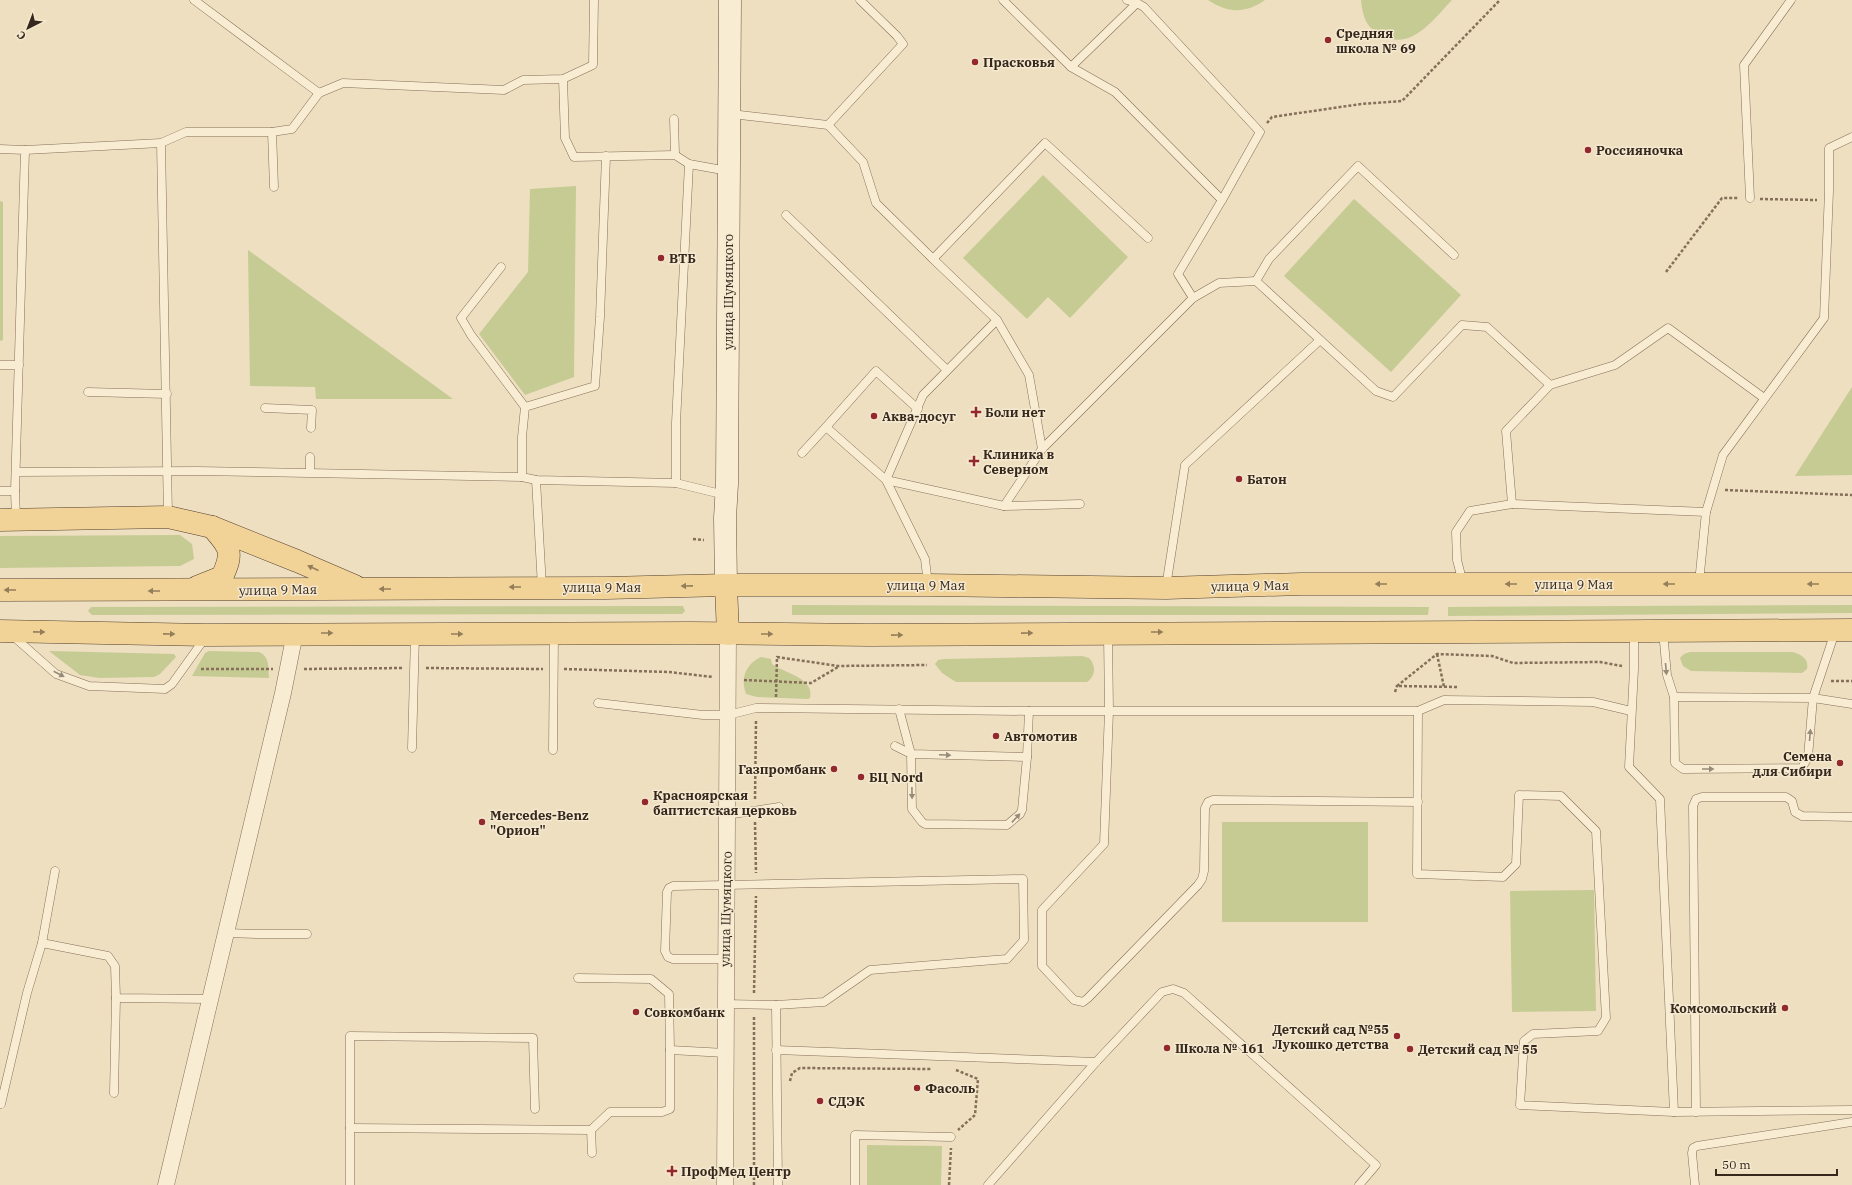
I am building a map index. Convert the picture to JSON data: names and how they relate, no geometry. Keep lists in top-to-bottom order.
{
  "streets": {
    "main road": ["улица 9 Мая"],
    "street": ["улица Шумяцкого"]
  },
  "crossings": [
    ["улица Шумяцкого", "улица 9 Мая"]
  ],
  "places": {
    "other": [
      "Средняя школа № 69",
      "Прасковья",
      "Россияночка",
      "ВТБ",
      "Аква-досуг",
      "Батон",
      "Автомотив",
      "Семена для Сибири",
      "Газпромбанк",
      "БЦ Nord",
      "Красноярская баптистская церковь",
      "Mercedes-Benz \"Орион\"",
      "Комсомольский",
      "Совкомбанк",
      "Детский сад №55 Лукошко детства",
      "Школа № 161",
      "Детский сад № 55",
      "Фасоль",
      "СДЭК"
    ],
    "health": ["Боли нет", "Клиника в Северном", "ПрофМед Центр"]
  },
  "scale_bar": "50 m",
  "north": "bottom left"
}
